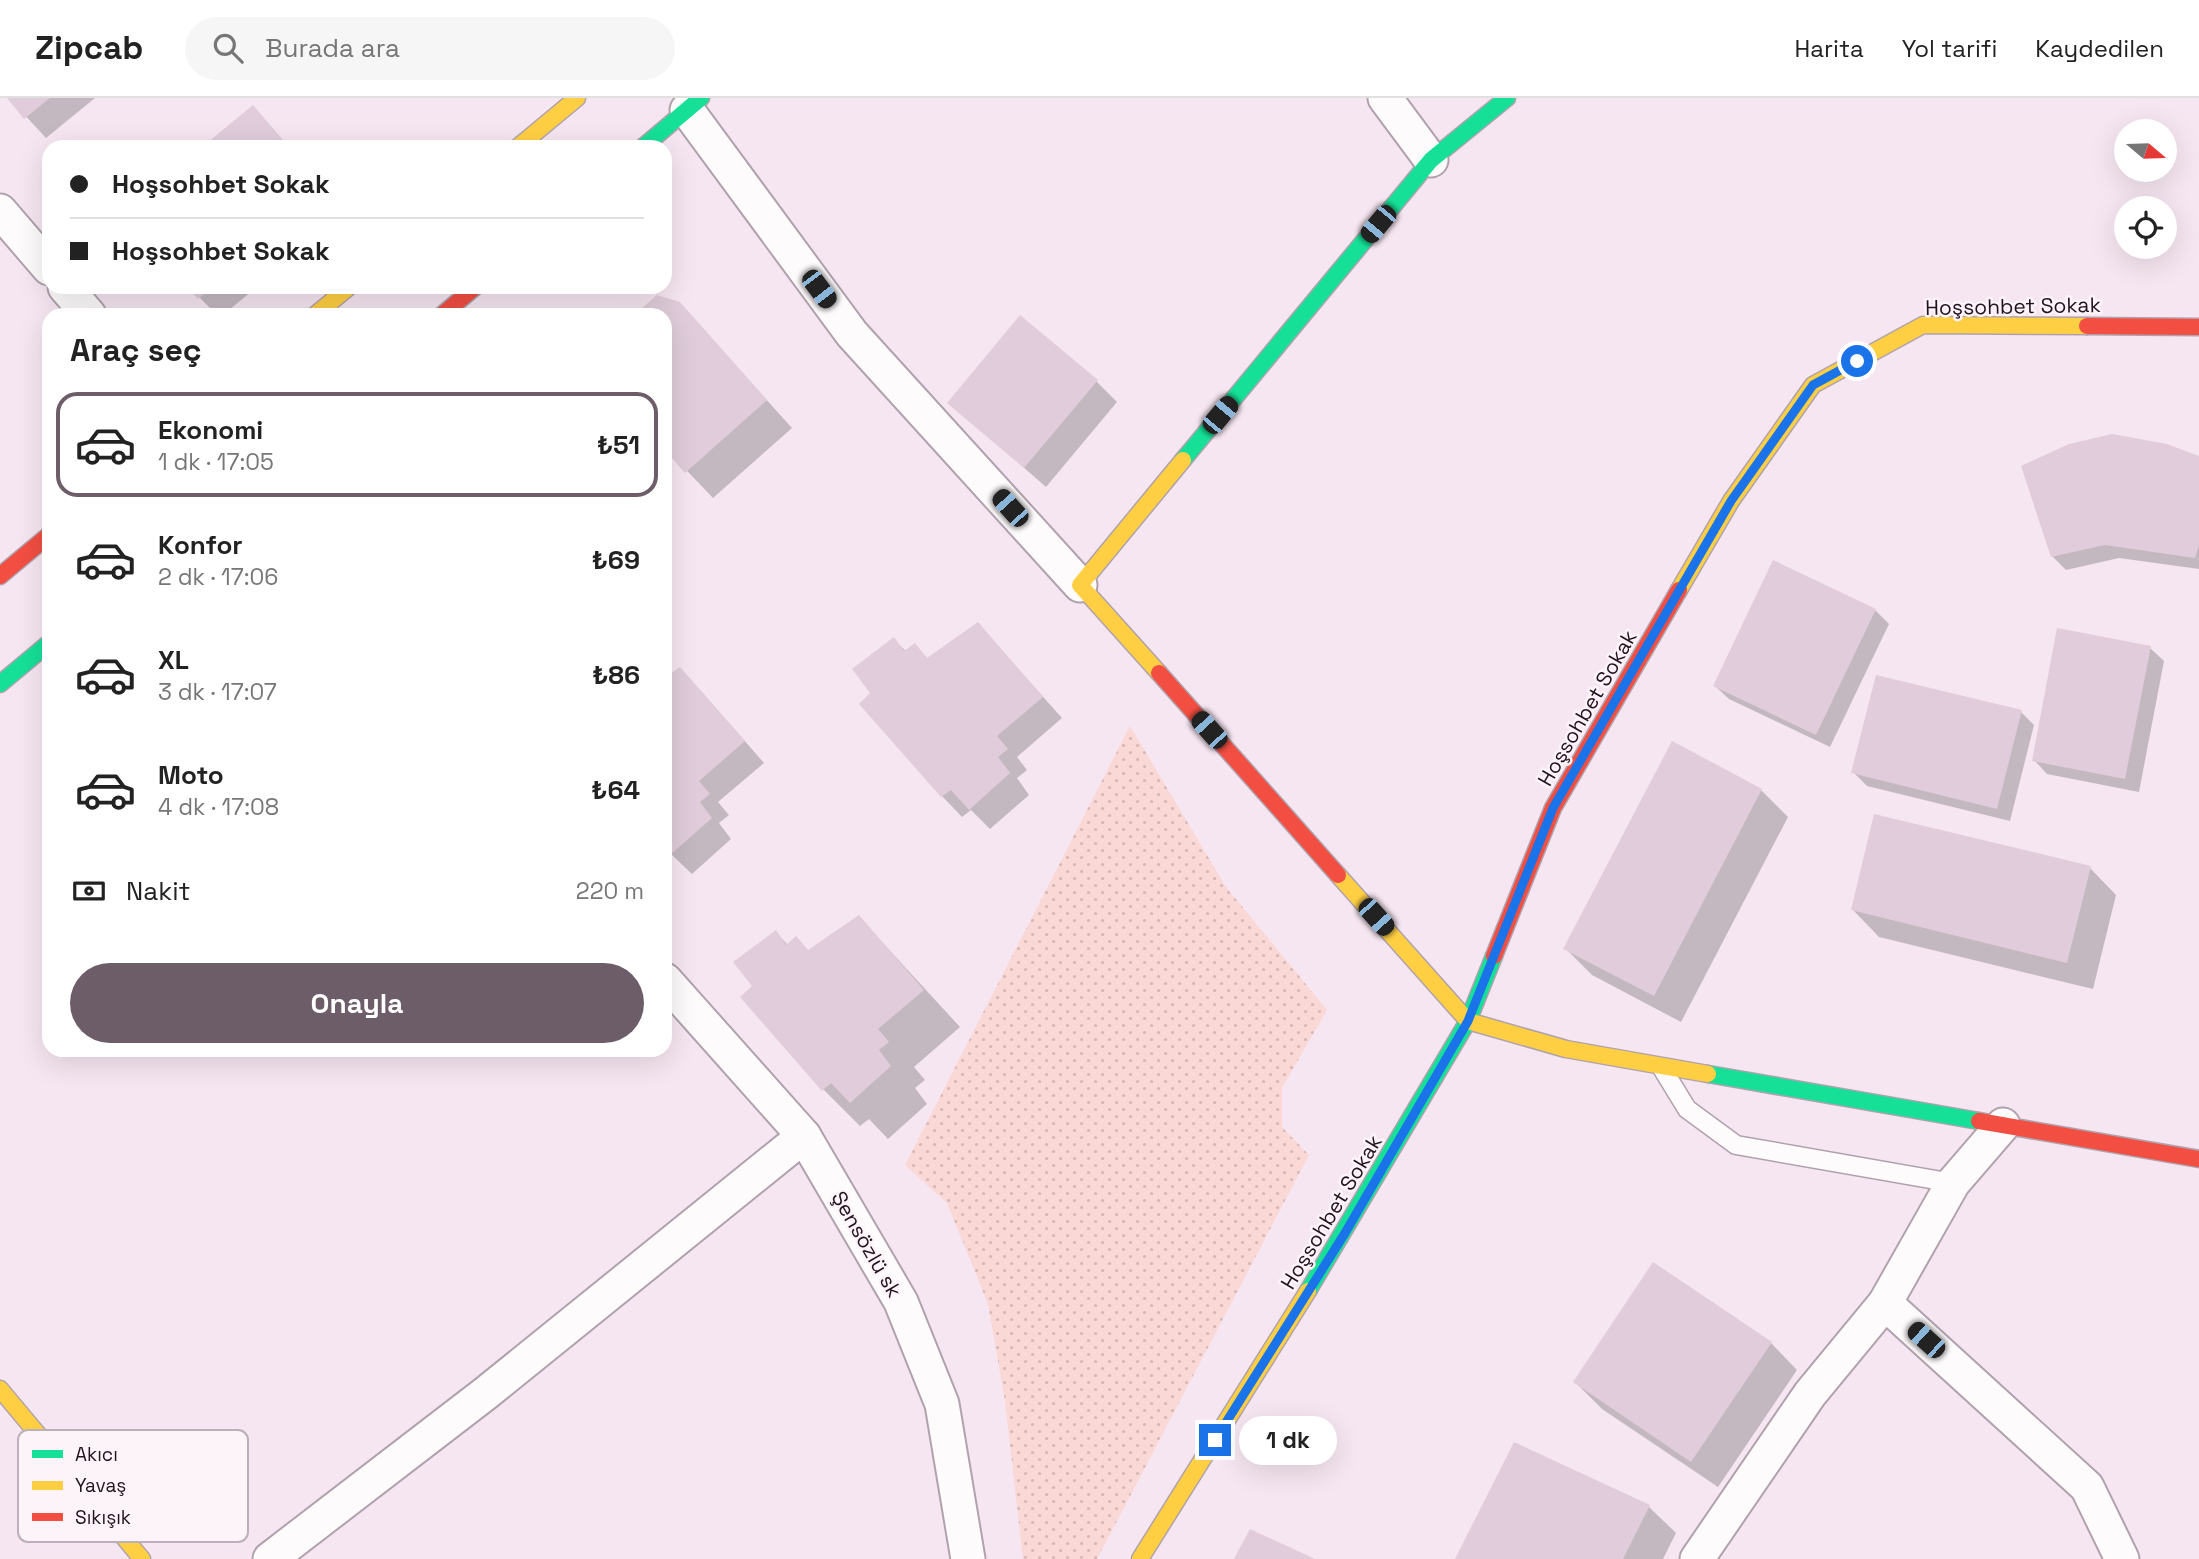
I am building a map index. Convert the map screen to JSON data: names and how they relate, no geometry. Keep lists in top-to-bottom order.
{
  "streets": {
    "street": ["Hoşsohbet Sokak", "Şensözlü sk"]
  },
  "legend": ["Akıcı", "Yavaş", "Sıkışık"],
  "north": "right",
  "page": {
    "header": "Zipcab",
    "search": "Burada ara",
    "nav": ["Harita", "Yol tarifi", "Kaydedilen"],
    "banner": ["Hoşsohbet Sokak", "Hoşsohbet Sokak"],
    "heading": "Araç seç",
    "list": [
      {
        "name": "Ekonomi",
        "note": "1 dk · 17:05",
        "value": "₺51"
      },
      {
        "name": "Konfor",
        "note": "2 dk · 17:06",
        "value": "₺69"
      },
      {
        "name": "XL",
        "note": "3 dk · 17:07",
        "value": "₺86"
      },
      {
        "name": "Moto",
        "note": "4 dk · 17:08",
        "value": "₺64"
      }
    ],
    "pay": ["Nakit", "220 m"],
    "buttons": "Onayla",
    "bubble": "1 dk"
  }
}
